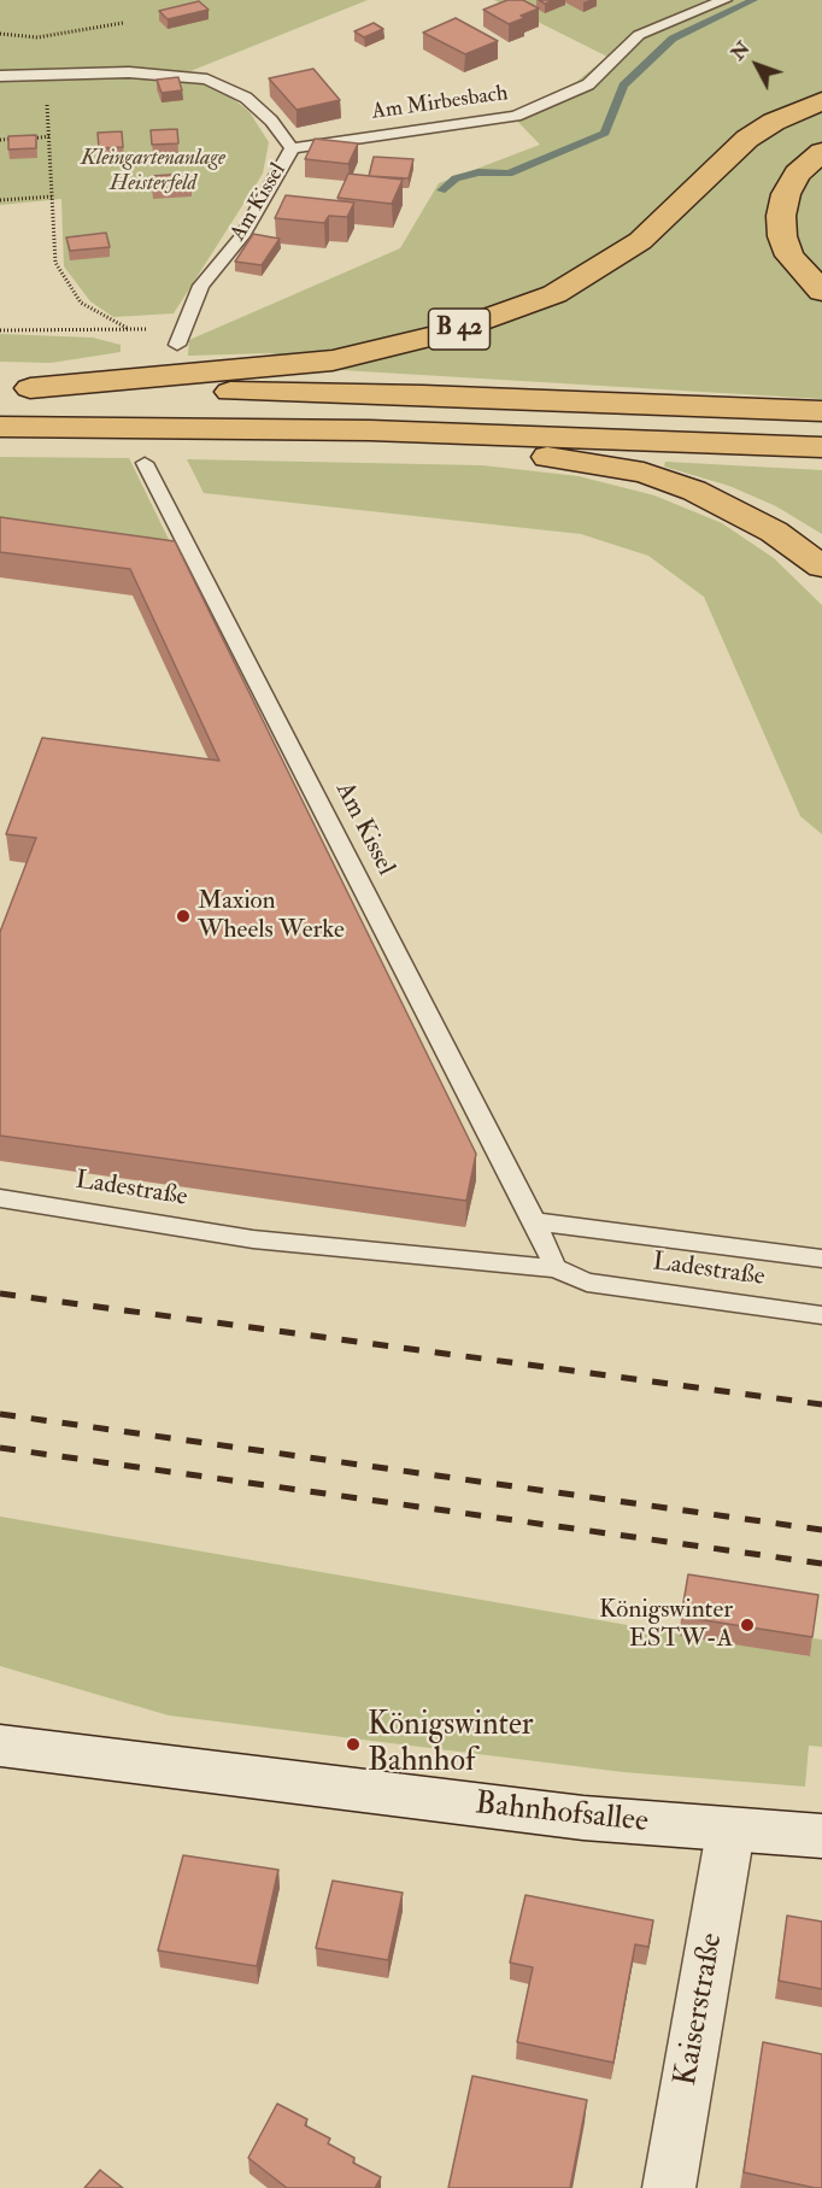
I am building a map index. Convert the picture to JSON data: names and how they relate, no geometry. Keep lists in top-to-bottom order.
{
  "streets": {
    "highway": ["B 42"],
    "street": ["Bahnhofsallee", "Kaiserstraße"],
    "lane": ["Am Mirbesbach", "Am Kissel", "Ladestraße"]
  },
  "crossings": [
    ["Am Mirbesbach", "Am Kissel"],
    ["Am Kissel", "Ladestraße"],
    ["Bahnhofsallee", "Kaiserstraße"]
  ],
  "parks": ["Kleingartenanlage Heisterfeld"],
  "places": ["Maxion Wheels Werke", "Königswinter ESTW-A", "Königswinter Bahnhof"],
  "north": "top left"
}
